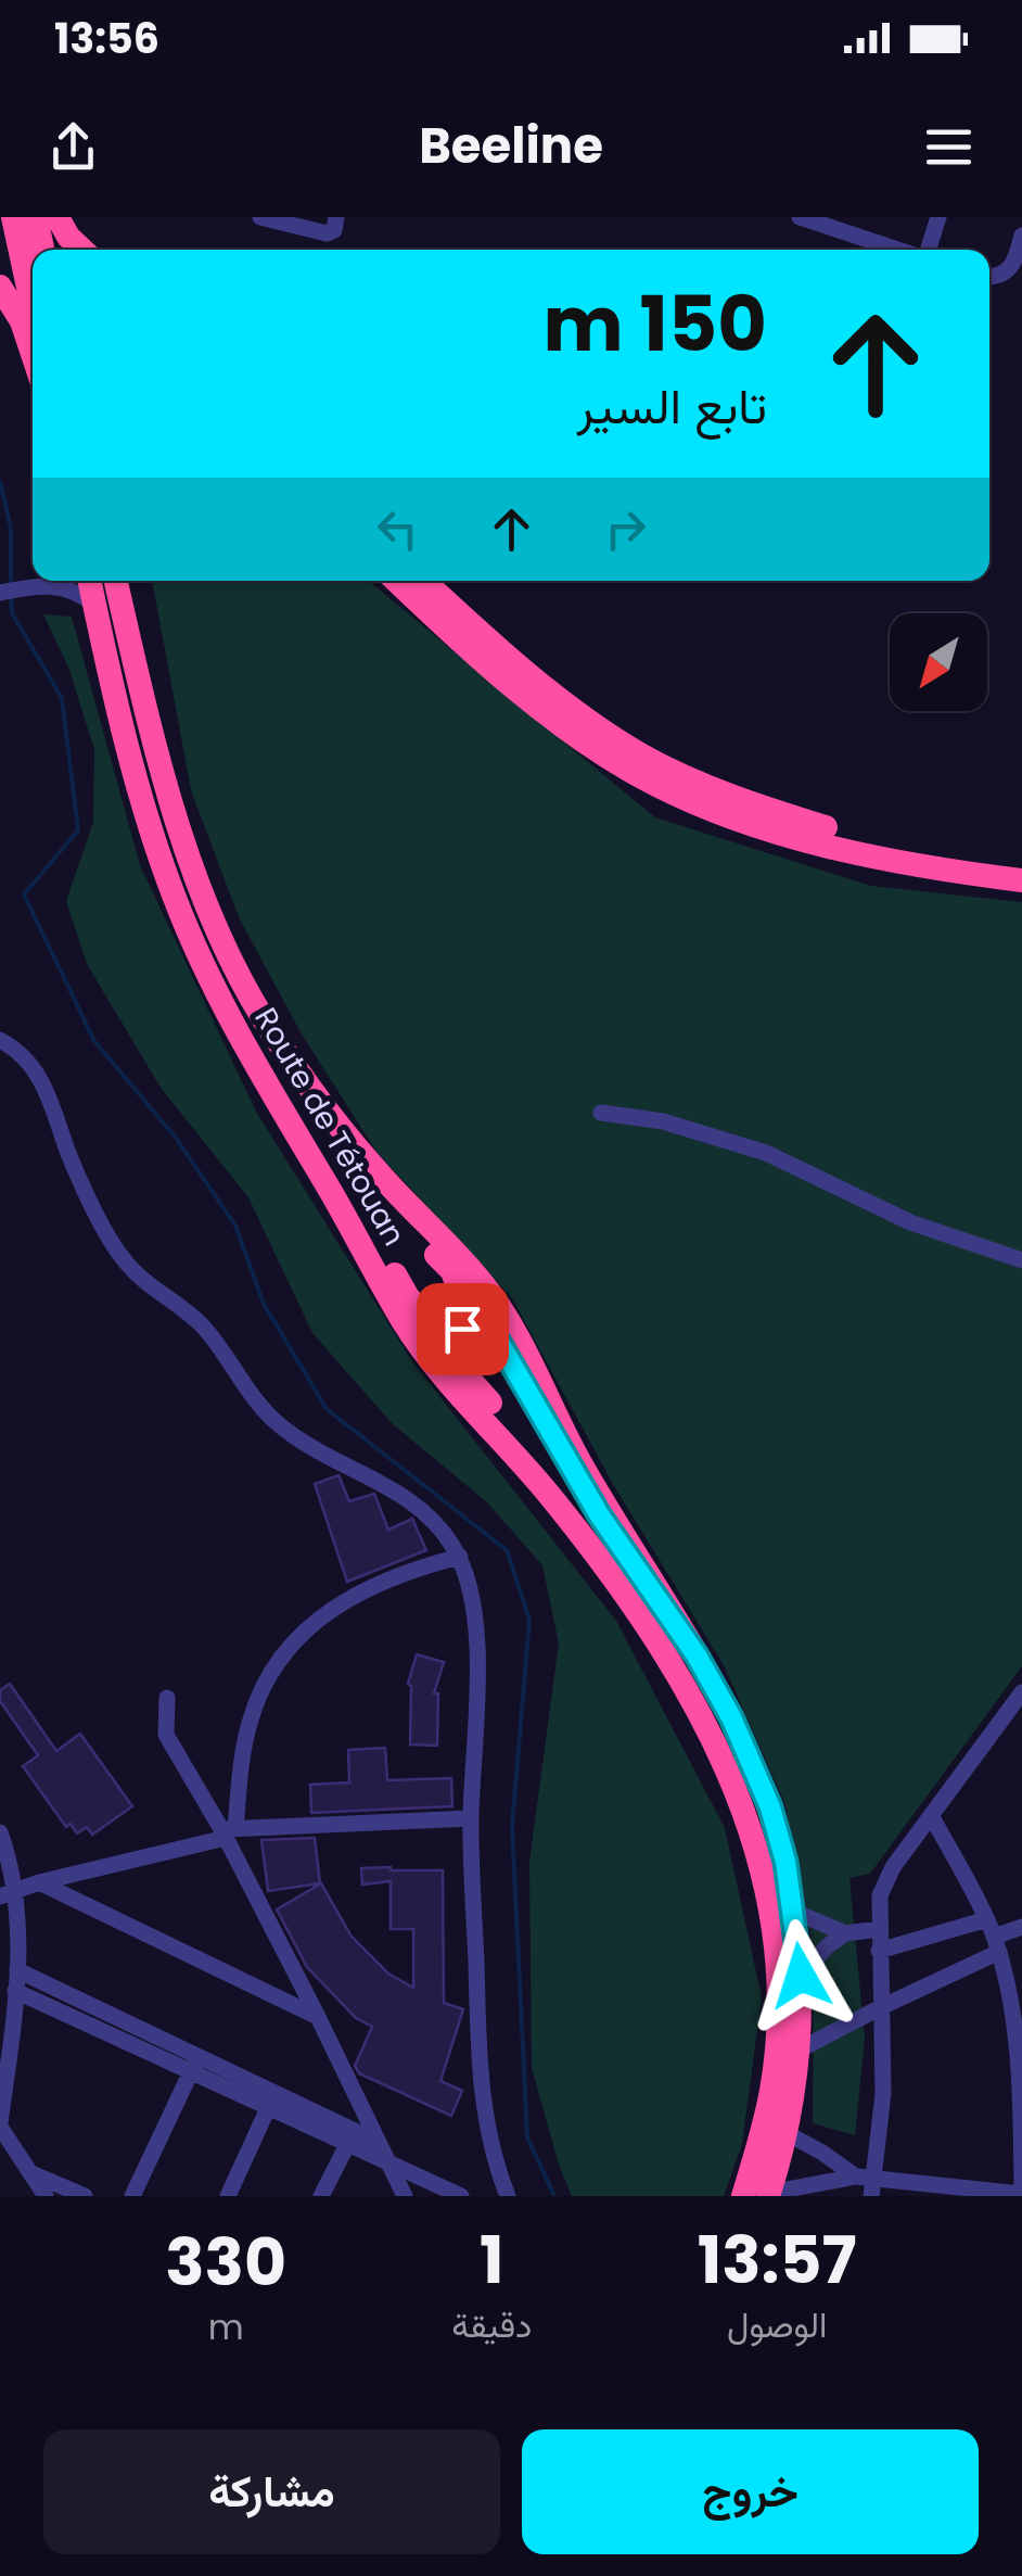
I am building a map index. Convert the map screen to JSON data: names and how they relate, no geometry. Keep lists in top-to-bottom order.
{
  "streets": {
    "highway": ["Route de Tétouan"]
  },
  "north": "bottom left",
  "page": {
    "status": "13:56",
    "header": "Beeline",
    "turn": ["150 m", "تابع السير"],
    "eta": [
      "13:57",
      "الوصول",
      "1",
      "دقيقة",
      "330",
      "m"
    ],
    "buttons": ["خروج", "مشاركة"]
  }
}
